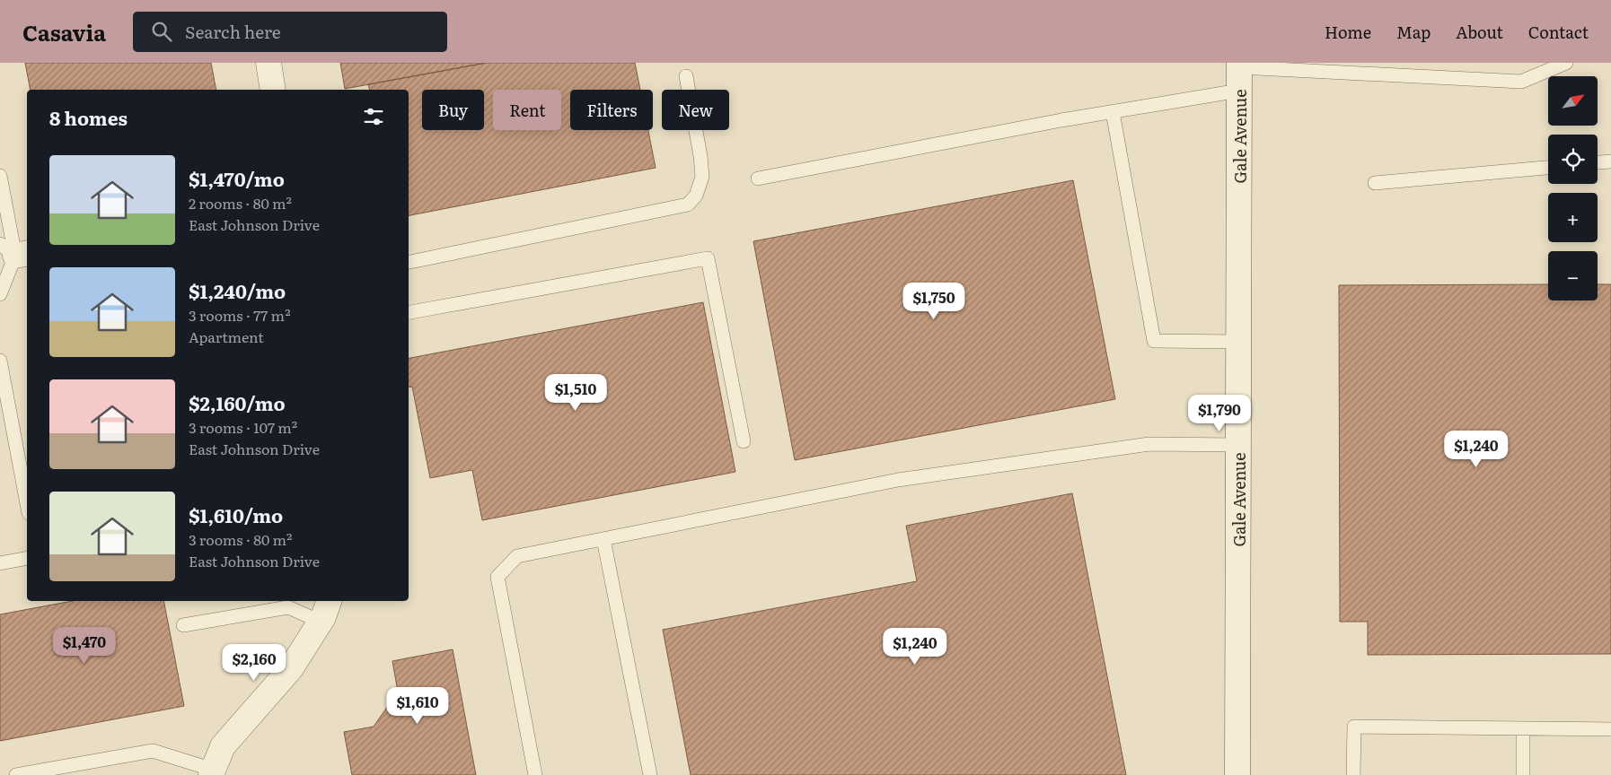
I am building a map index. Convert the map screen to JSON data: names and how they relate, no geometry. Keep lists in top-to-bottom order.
{
  "streets": {
    "main road": ["Gale Avenue"]
  },
  "north": "top right",
  "page": {
    "header": "Casavia",
    "search": "Search here",
    "nav": [
      "Home",
      "Map",
      "About",
      "Contact"
    ],
    "map_buttons": ["+", "−"],
    "chip": [
      "Buy",
      "Rent",
      "Filters",
      "New"
    ],
    "heading": "8 homes",
    "list": [
      {
        "name": "$1,470/mo",
        "note": "2 rooms · 80 m² · East Johnson Drive"
      },
      {
        "name": "$1,240/mo",
        "note": "3 rooms · 77 m² · Apartment"
      },
      {
        "name": "$2,160/mo",
        "note": "3 rooms · 107 m² · East Johnson Drive"
      },
      {
        "name": "$1,610/mo",
        "note": "3 rooms · 80 m² · East Johnson Drive"
      }
    ],
    "price": [
      "$1,750",
      "$1,510",
      "$1,790",
      "$1,240",
      "$1,470",
      "$1,240",
      "$2,160",
      "$1,610"
    ]
  }
}
